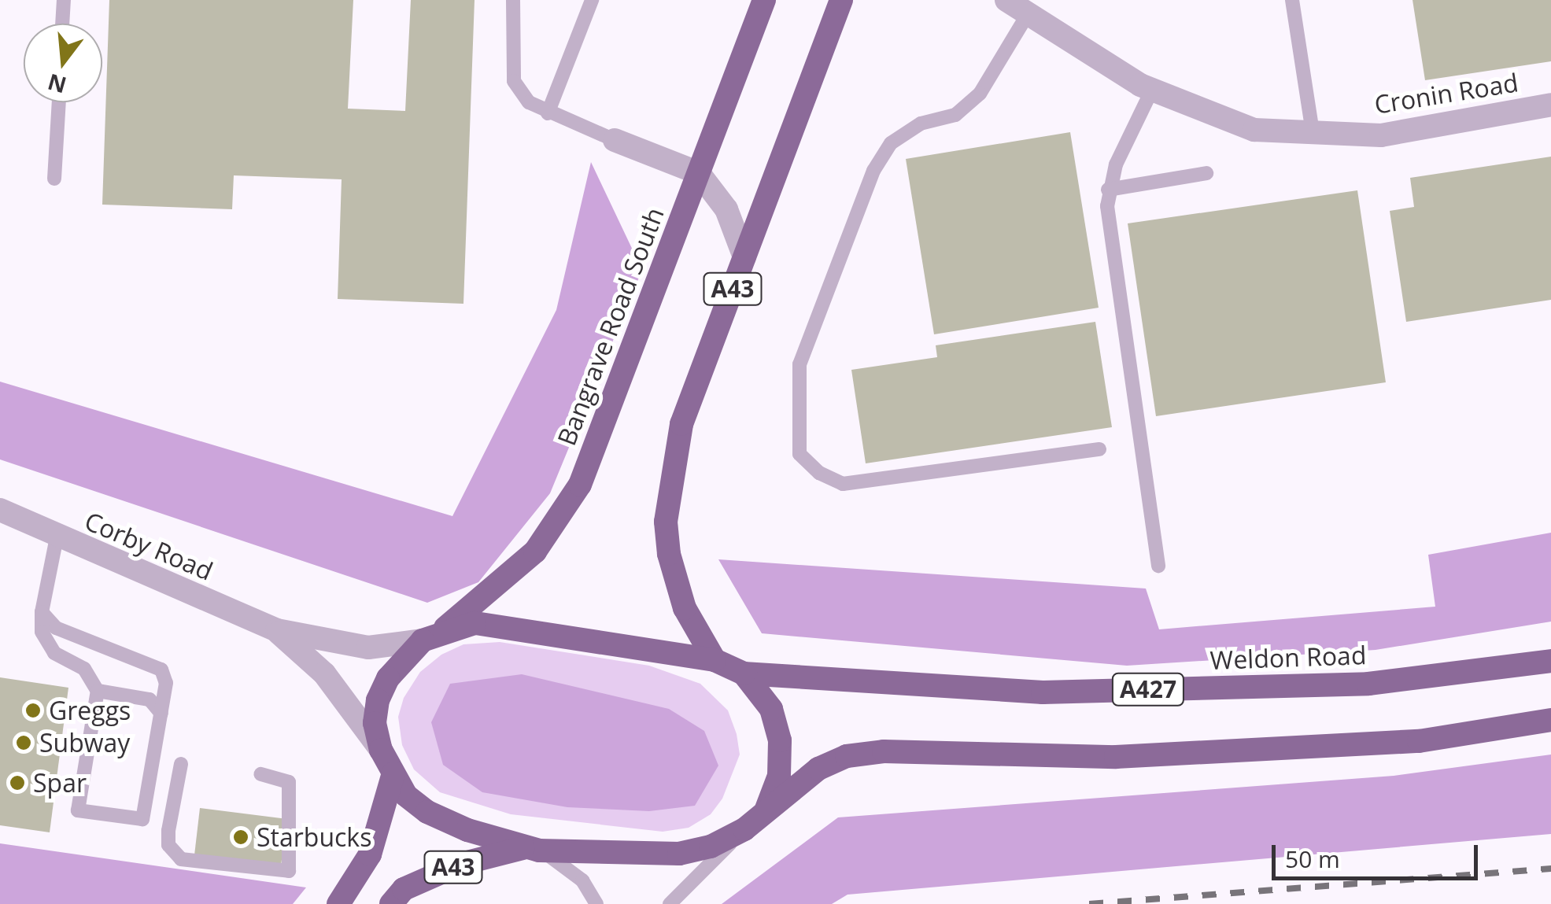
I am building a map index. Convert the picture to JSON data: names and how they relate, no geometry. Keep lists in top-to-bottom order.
{
  "streets": {
    "highway": [
      "A43",
      "Bangrave Road South",
      "Weldon Road",
      "A427"
    ],
    "street": ["Cronin Road", "Corby Road"]
  },
  "crossings": [
    ["A43", "Bangrave Road South"],
    ["A43", "Corby Road"],
    ["A43", "Weldon Road"],
    ["Bangrave Road South", "Corby Road"]
  ],
  "places": [
    "Greggs",
    "Subway",
    "Spar",
    "Starbucks"
  ],
  "scale_bar": "50 m",
  "north": "bottom"
}
